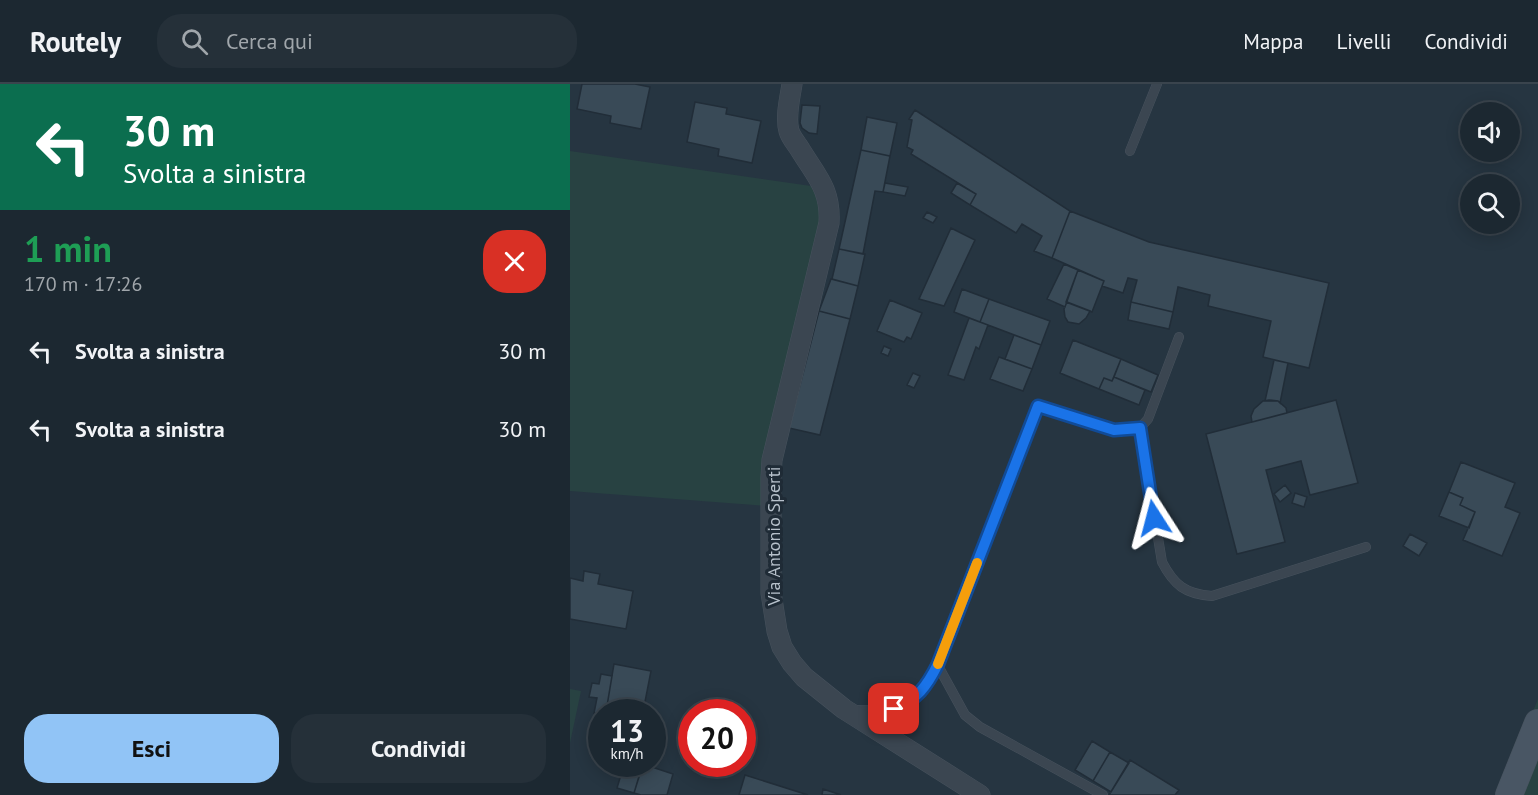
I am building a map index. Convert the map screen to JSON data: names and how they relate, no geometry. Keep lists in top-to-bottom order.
{
  "streets": {
    "street": ["Via Antonio Sperti"]
  },
  "page": {
    "header": "Routely",
    "search": "Cerca qui",
    "nav": ["Mappa", "Livelli", "Condividi"],
    "turn": ["30 m", "Svolta a sinistra"],
    "heading": ["1 min", "170 m · 17:26"],
    "list": [
      {
        "name": "Svolta a sinistra",
        "value": "30 m"
      },
      {
        "name": "Svolta a sinistra",
        "value": "30 m"
      }
    ],
    "speed": "13 km/h",
    "limit": "20",
    "buttons": ["Esci", "Condividi"]
  }
}
